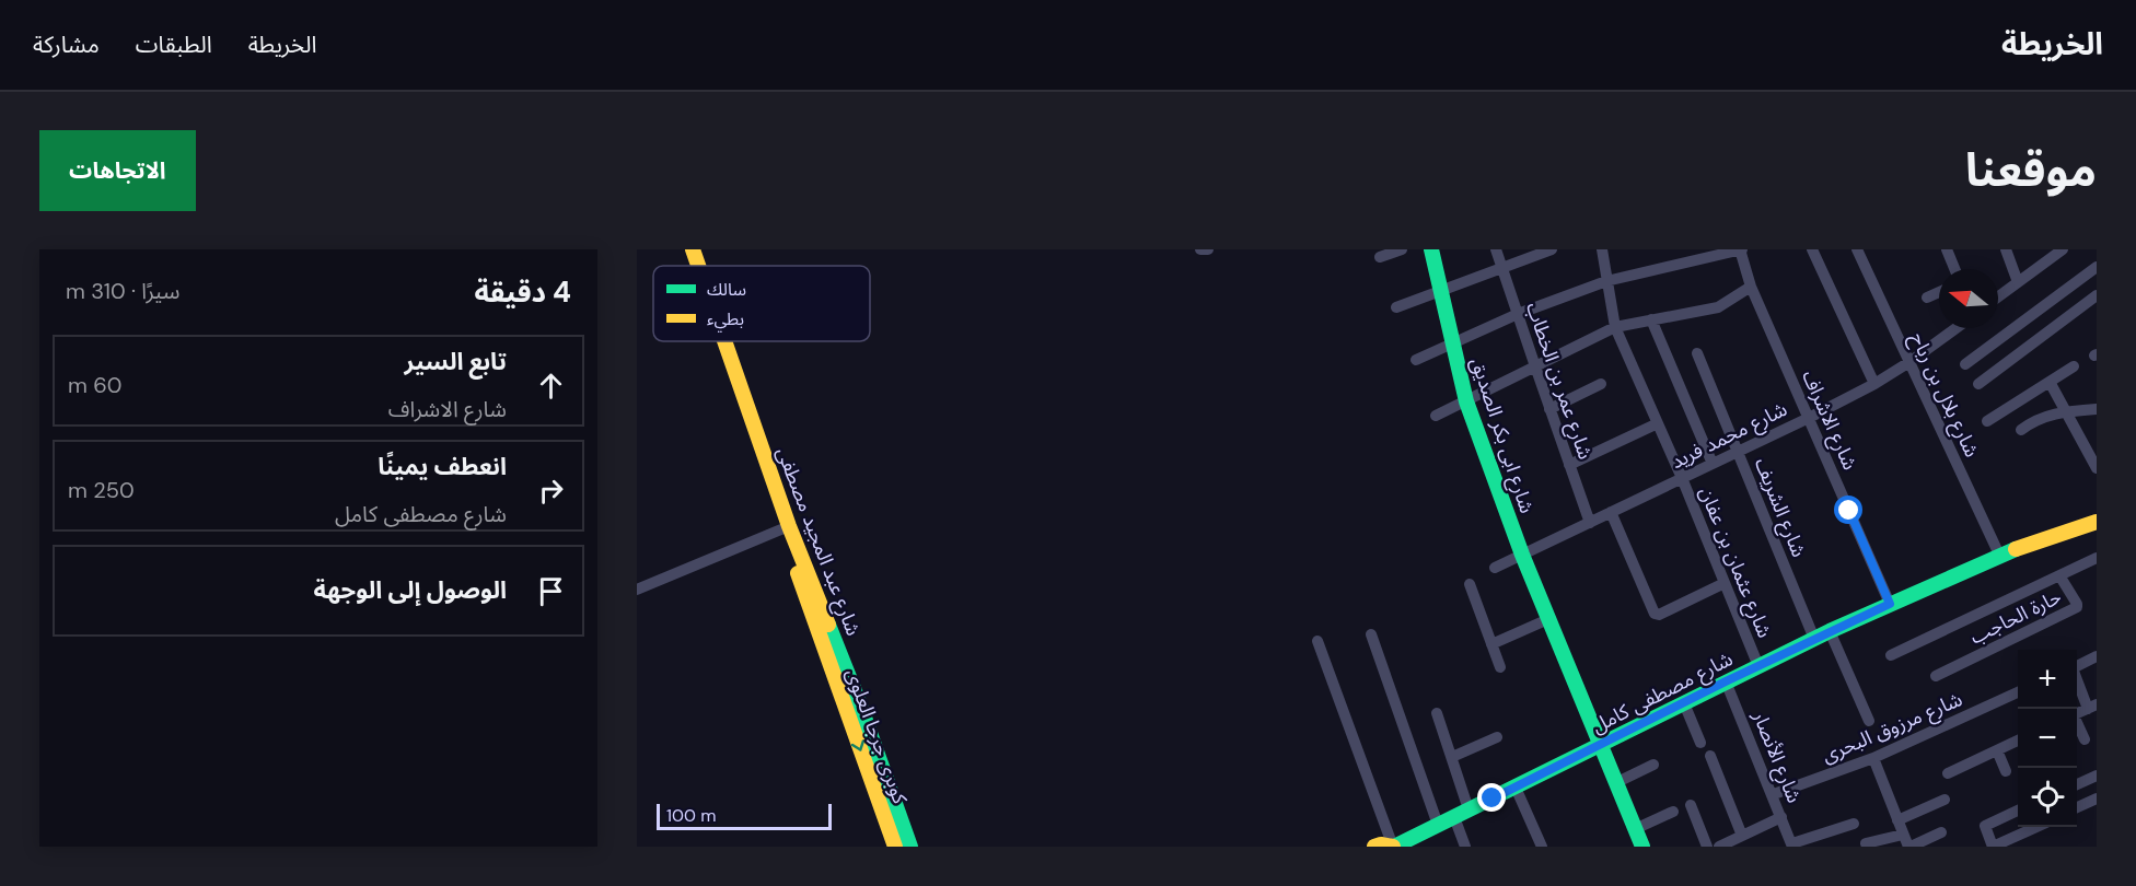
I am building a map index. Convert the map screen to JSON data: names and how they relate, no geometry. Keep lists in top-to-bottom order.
{
  "streets": {
    "street": [
      "شارع عمر بن الخطاب",
      "شارع بلال بن رباح",
      "شارع الاشراف",
      "شارع ابى بكر الصديق",
      "شارع محمد فريد",
      "شارع الشريف",
      "شارع عبد المجيد مصطفى",
      "شارع عثمان بن عفان",
      "حارة الحاجب",
      "شارع مصطفى كامل",
      "شارع مرزوق البحرى",
      "كوبرى جرجا العلوى",
      "شارع الأنصار"
    ]
  },
  "crossings": [
    ["شارع عمر بن الخطاب", "شارع محمد فريد"],
    ["شارع بلال بن رباح", "شارع محمد فريد"],
    ["شارع بلال بن رباح", "شارع مصطفى كامل"],
    ["شارع الاشراف", "شارع محمد فريد"],
    ["شارع الاشراف", "شارع مصطفى كامل"],
    ["شارع ابى بكر الصديق", "شارع محمد فريد"],
    ["شارع ابى بكر الصديق", "شارع مصطفى كامل"],
    ["شارع محمد فريد", "شارع الشريف"],
    ["شارع محمد فريد", "شارع عثمان بن عفان"],
    ["شارع الشريف", "شارع مصطفى كامل"],
    ["شارع عبد المجيد مصطفى", "كوبرى جرجا العلوى"],
    ["شارع عثمان بن عفان", "شارع مصطفى كامل"],
    ["شارع مصطفى كامل", "شارع الأنصار"],
    ["شارع مرزوق البحرى", "شارع الأنصار"]
  ],
  "one_way": ["كوبرى جرجا العلوى"],
  "legend": ["سالك", "بطيء"],
  "scale_bar": "100 m",
  "north": "left",
  "page": {
    "header": "الخريطة",
    "nav": ["الخريطة", "الطبقات", "مشاركة"],
    "title": "موقعنا",
    "buttons": "الاتجاهات",
    "heading": ["4 دقيقة", "سيرًا · 310 m"],
    "list": [
      ["تابع السير", "شارع الاشراف", "60 m"],
      ["انعطف يمينًا", "شارع مصطفى كامل", "250 m"],
      "الوصول إلى الوجهة"
    ],
    "map_buttons": ["+", "−"],
    "scale": "100 m"
  }
}
